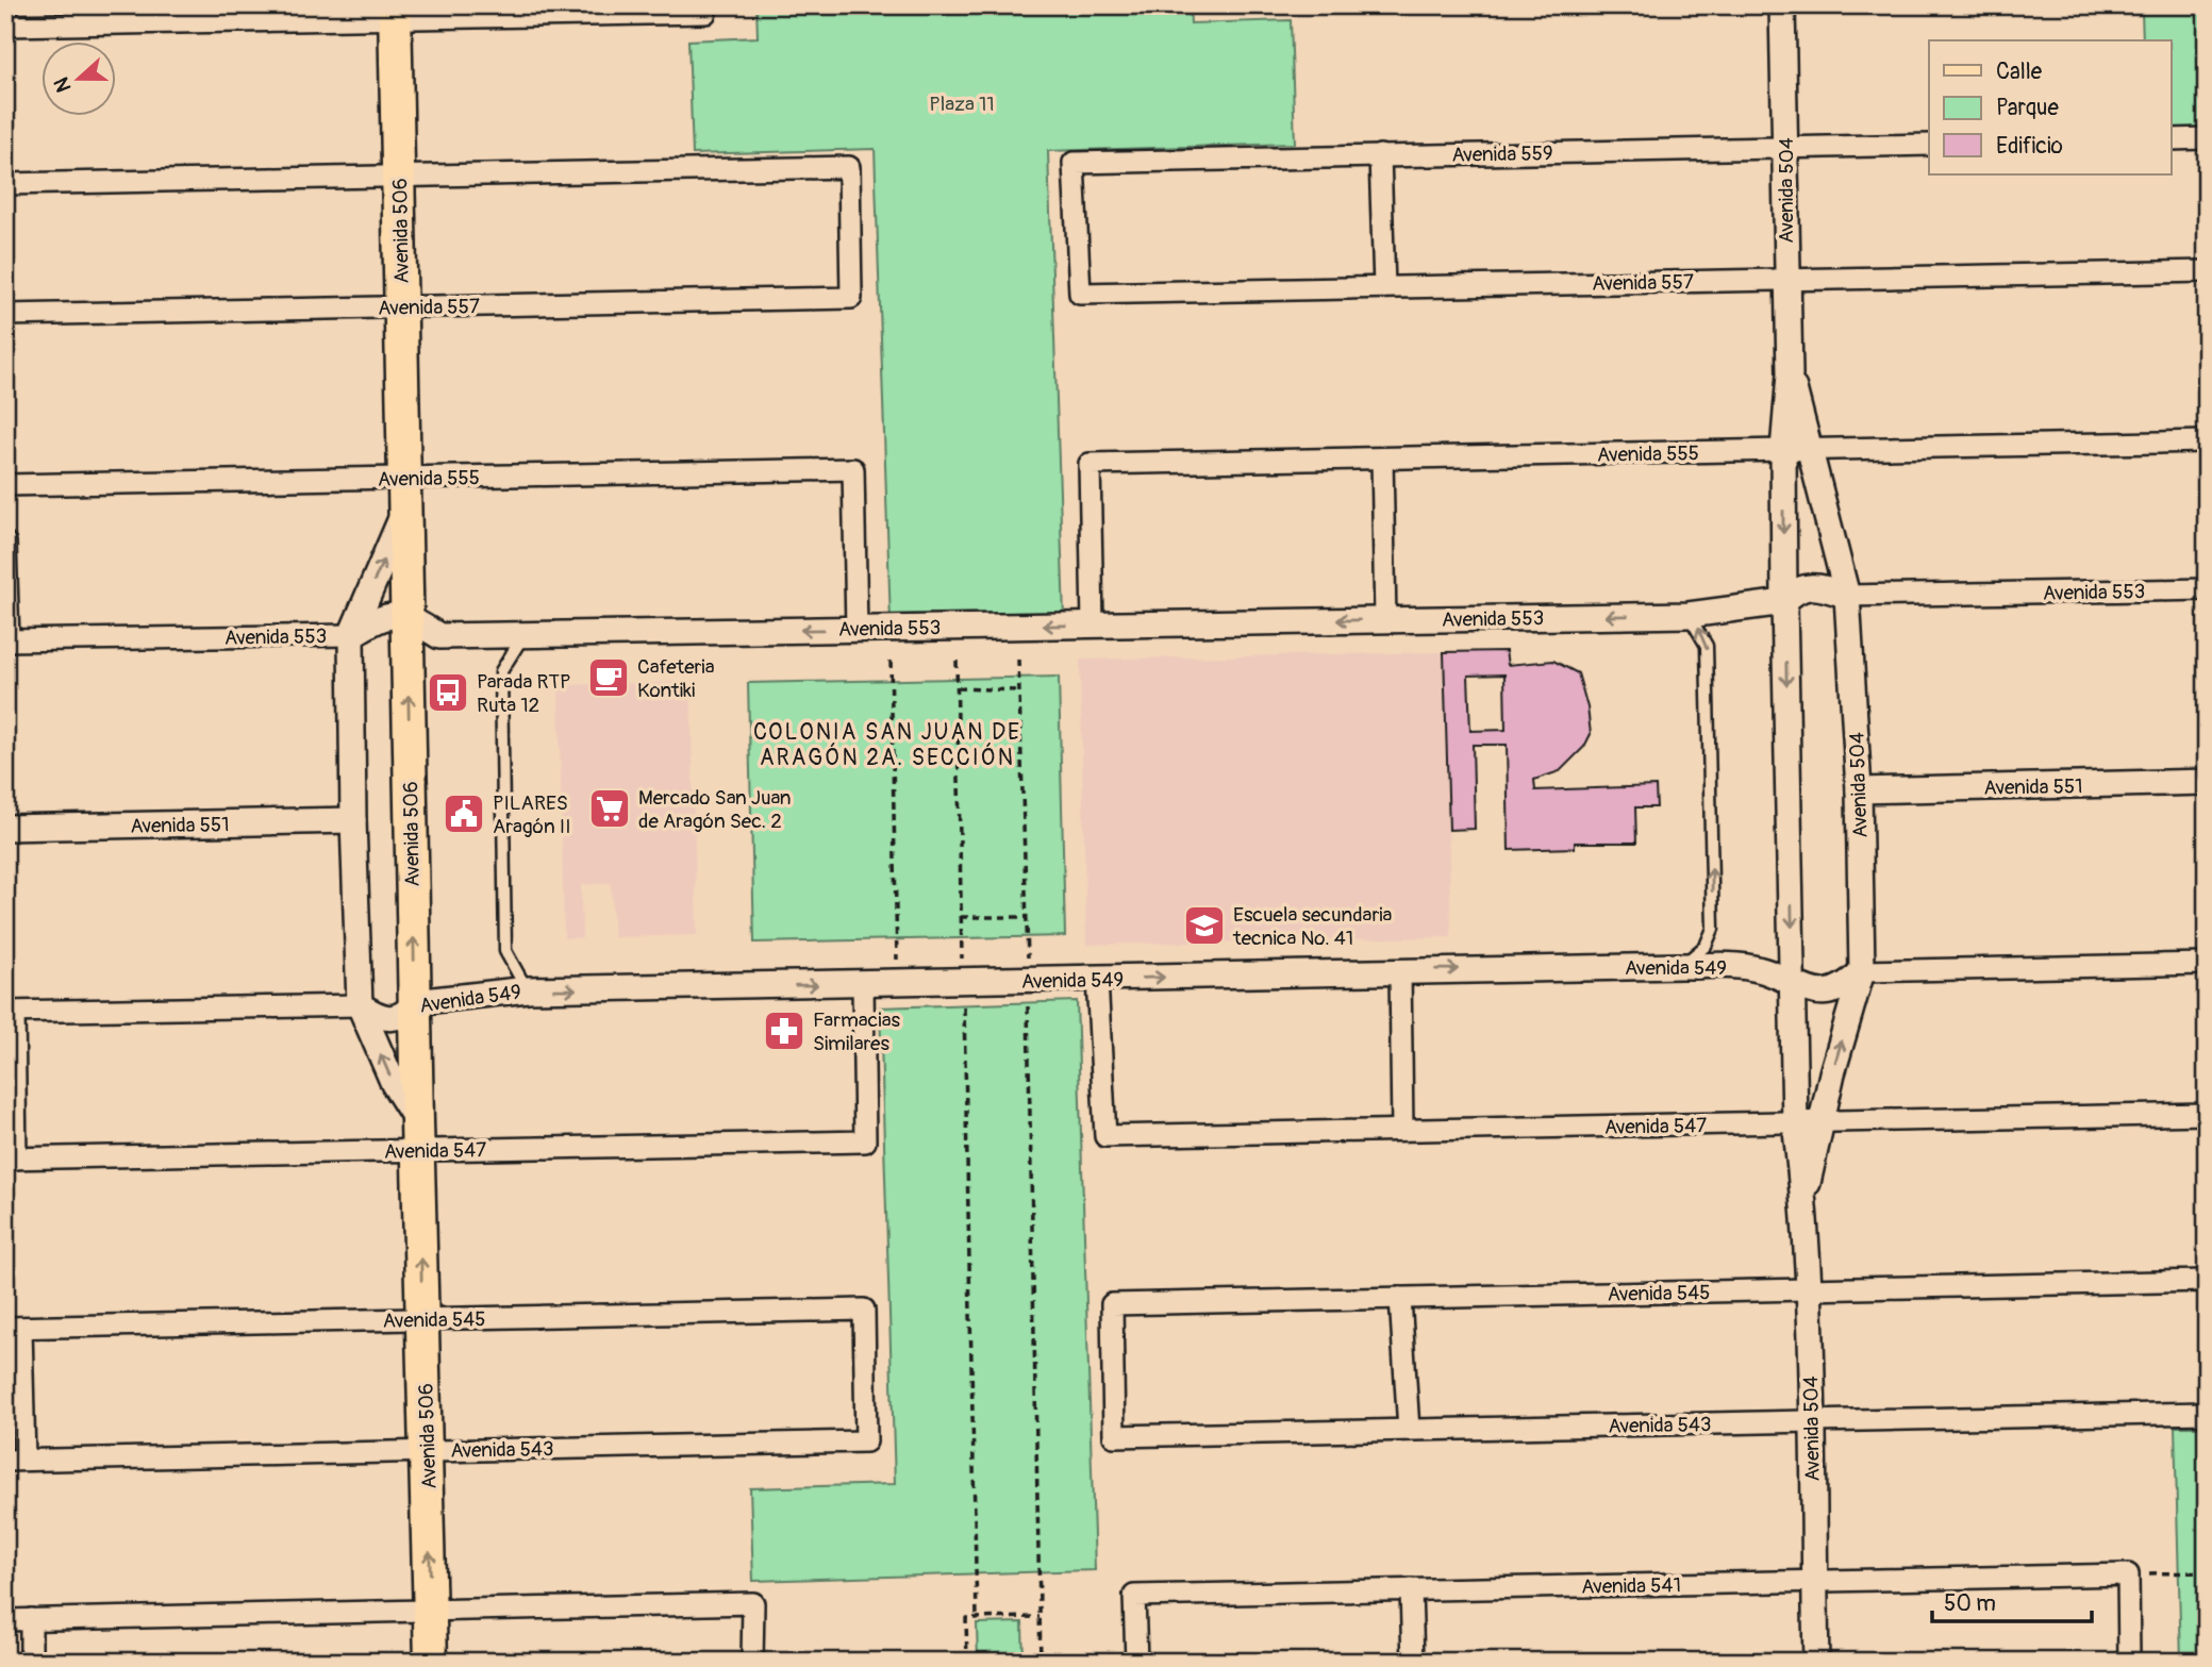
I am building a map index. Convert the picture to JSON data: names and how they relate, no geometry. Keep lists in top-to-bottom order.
{
  "streets": {
    "main road": ["Avenida 506"],
    "street": [
      "Avenida 559",
      "Avenida 504",
      "Avenida 557",
      "Avenida 555",
      "Avenida 553",
      "Avenida 551",
      "Avenida 549",
      "Avenida 547",
      "Avenida 545",
      "Avenida 543",
      "Avenida 541"
    ]
  },
  "crossings": [
    ["Avenida 559", "Avenida 504"],
    ["Avenida 559", "Avenida 557"],
    ["Avenida 504", "Avenida 557"],
    ["Avenida 504", "Avenida 555"],
    ["Avenida 504", "Avenida 553"],
    ["Avenida 504", "Avenida 551"],
    ["Avenida 504", "Avenida 549"],
    ["Avenida 504", "Avenida 547"],
    ["Avenida 504", "Avenida 545"],
    ["Avenida 504", "Avenida 543"],
    ["Avenida 504", "Avenida 541"],
    ["Avenida 506", "Avenida 557"],
    ["Avenida 506", "Avenida 555"],
    ["Avenida 506", "Avenida 553"],
    ["Avenida 506", "Avenida 549"],
    ["Avenida 506", "Avenida 547"],
    ["Avenida 506", "Avenida 545"],
    ["Avenida 506", "Avenida 543"],
    ["Avenida 555", "Avenida 553"],
    ["Avenida 549", "Avenida 547"],
    ["Avenida 545", "Avenida 543"]
  ],
  "one_way": ["Avenida 506", "Avenida 553", "Avenida 549"],
  "districts": ["COLONIA SAN JUAN DE ARAGÓN 2A. SECCIÓN"],
  "parks": ["Plaza 11"],
  "places": {
    "cafe": ["Cafeteria Kontiki"],
    "bus stop": ["Parada RTP Ruta 12"],
    "supermarket": ["Mercado San Juan de Aragón Sec. 2"],
    "public building": ["PILARES Aragón II"],
    "school or university": ["Escuela secundaria tecnica No. 41"],
    "pharmacy": ["Farmacias Similares"]
  },
  "legend": ["Calle", "Parque", "Edificio"],
  "scale_bar": "50 m",
  "north": "left"
}
